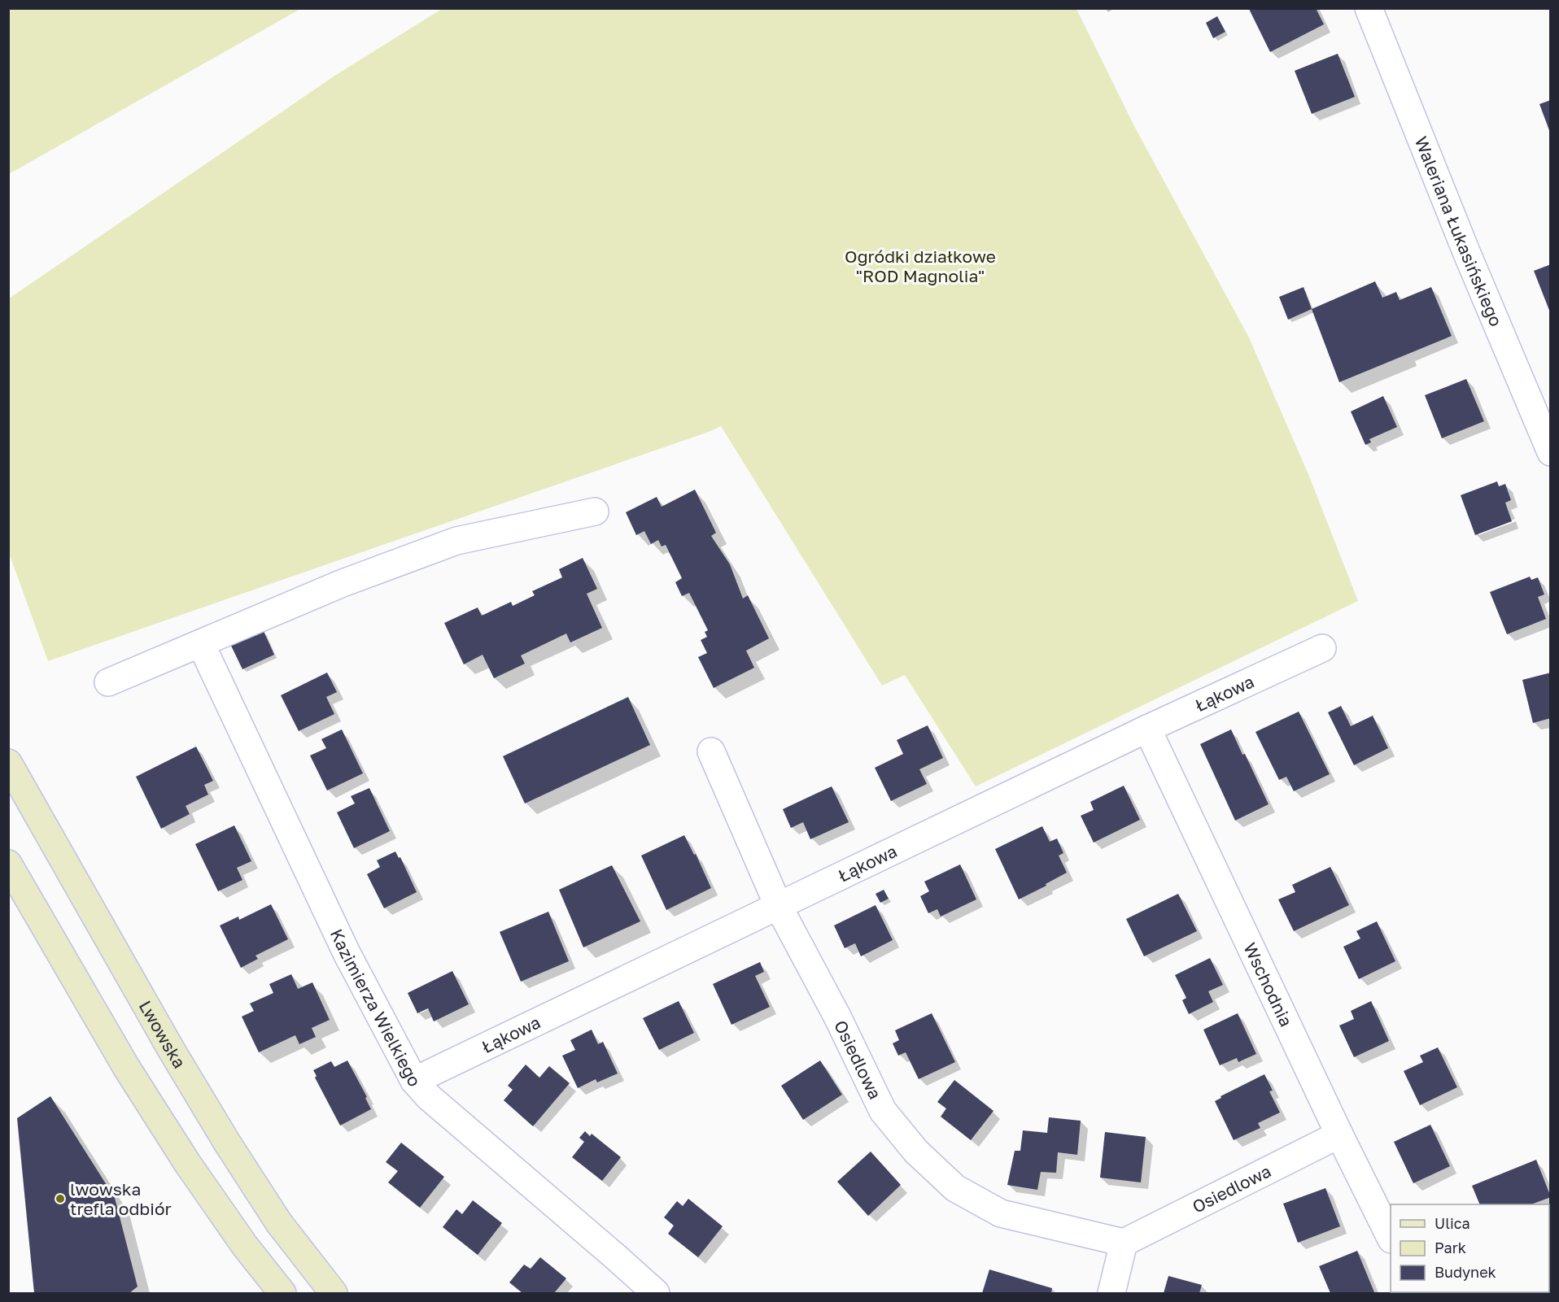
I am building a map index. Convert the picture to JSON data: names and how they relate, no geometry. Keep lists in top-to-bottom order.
{
  "streets": {
    "main road": ["Lwowska"],
    "street": [
      "Waleriana Łukasińskiego",
      "Łąkowa",
      "Wschodnia",
      "Kazimierza Wielkiego",
      "Osiedlowa"
    ]
  },
  "crossings": [
    ["Łąkowa", "Wschodnia"],
    ["Łąkowa", "Kazimierza Wielkiego"],
    ["Łąkowa", "Osiedlowa"],
    ["Wschodnia", "Osiedlowa"]
  ],
  "parks": ["Ogródki działkowe \"ROD Magnolia\""],
  "places": ["lwowska trefla odbiór"],
  "legend": ["Ulica", "Park", "Budynek"]
}
